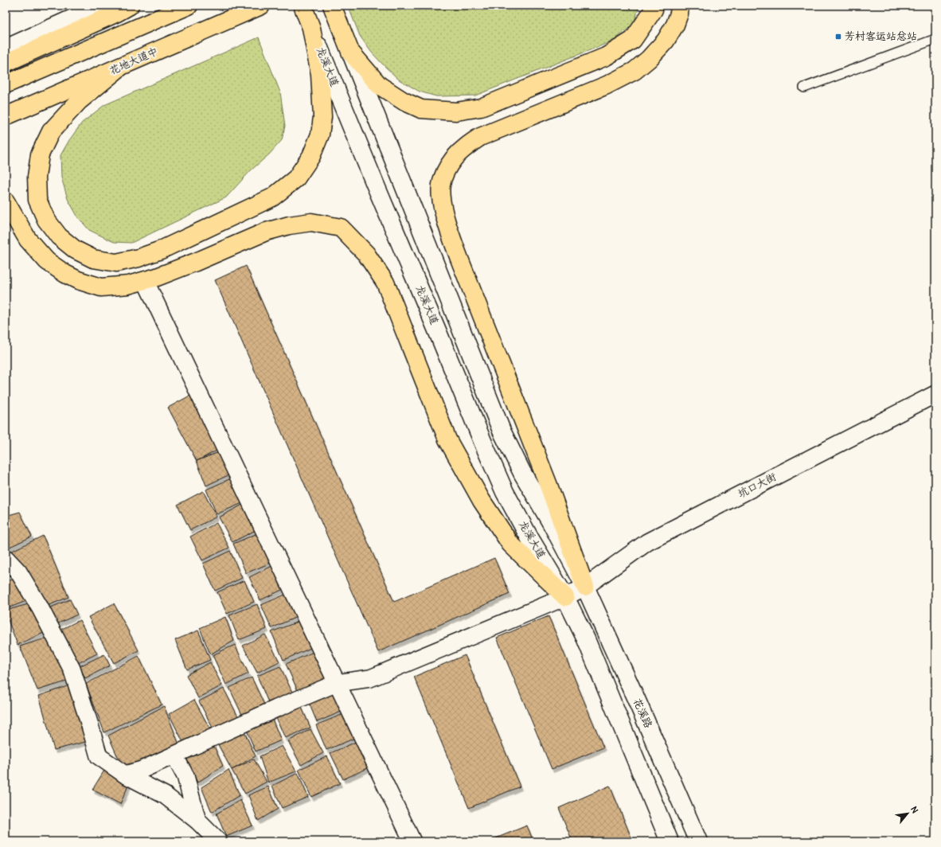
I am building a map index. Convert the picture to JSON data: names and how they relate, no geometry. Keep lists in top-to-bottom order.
{
  "streets": {
    "main road": ["花地大道中", "龙溪大道"],
    "street": ["坑口大街", "花溪路"]
  },
  "crossings": [
    ["龙溪大道", "坑口大街"],
    ["坑口大街", "花溪路"]
  ],
  "places": {
    "transit": ["芳村客运站总站"]
  },
  "north": "top right"
}
